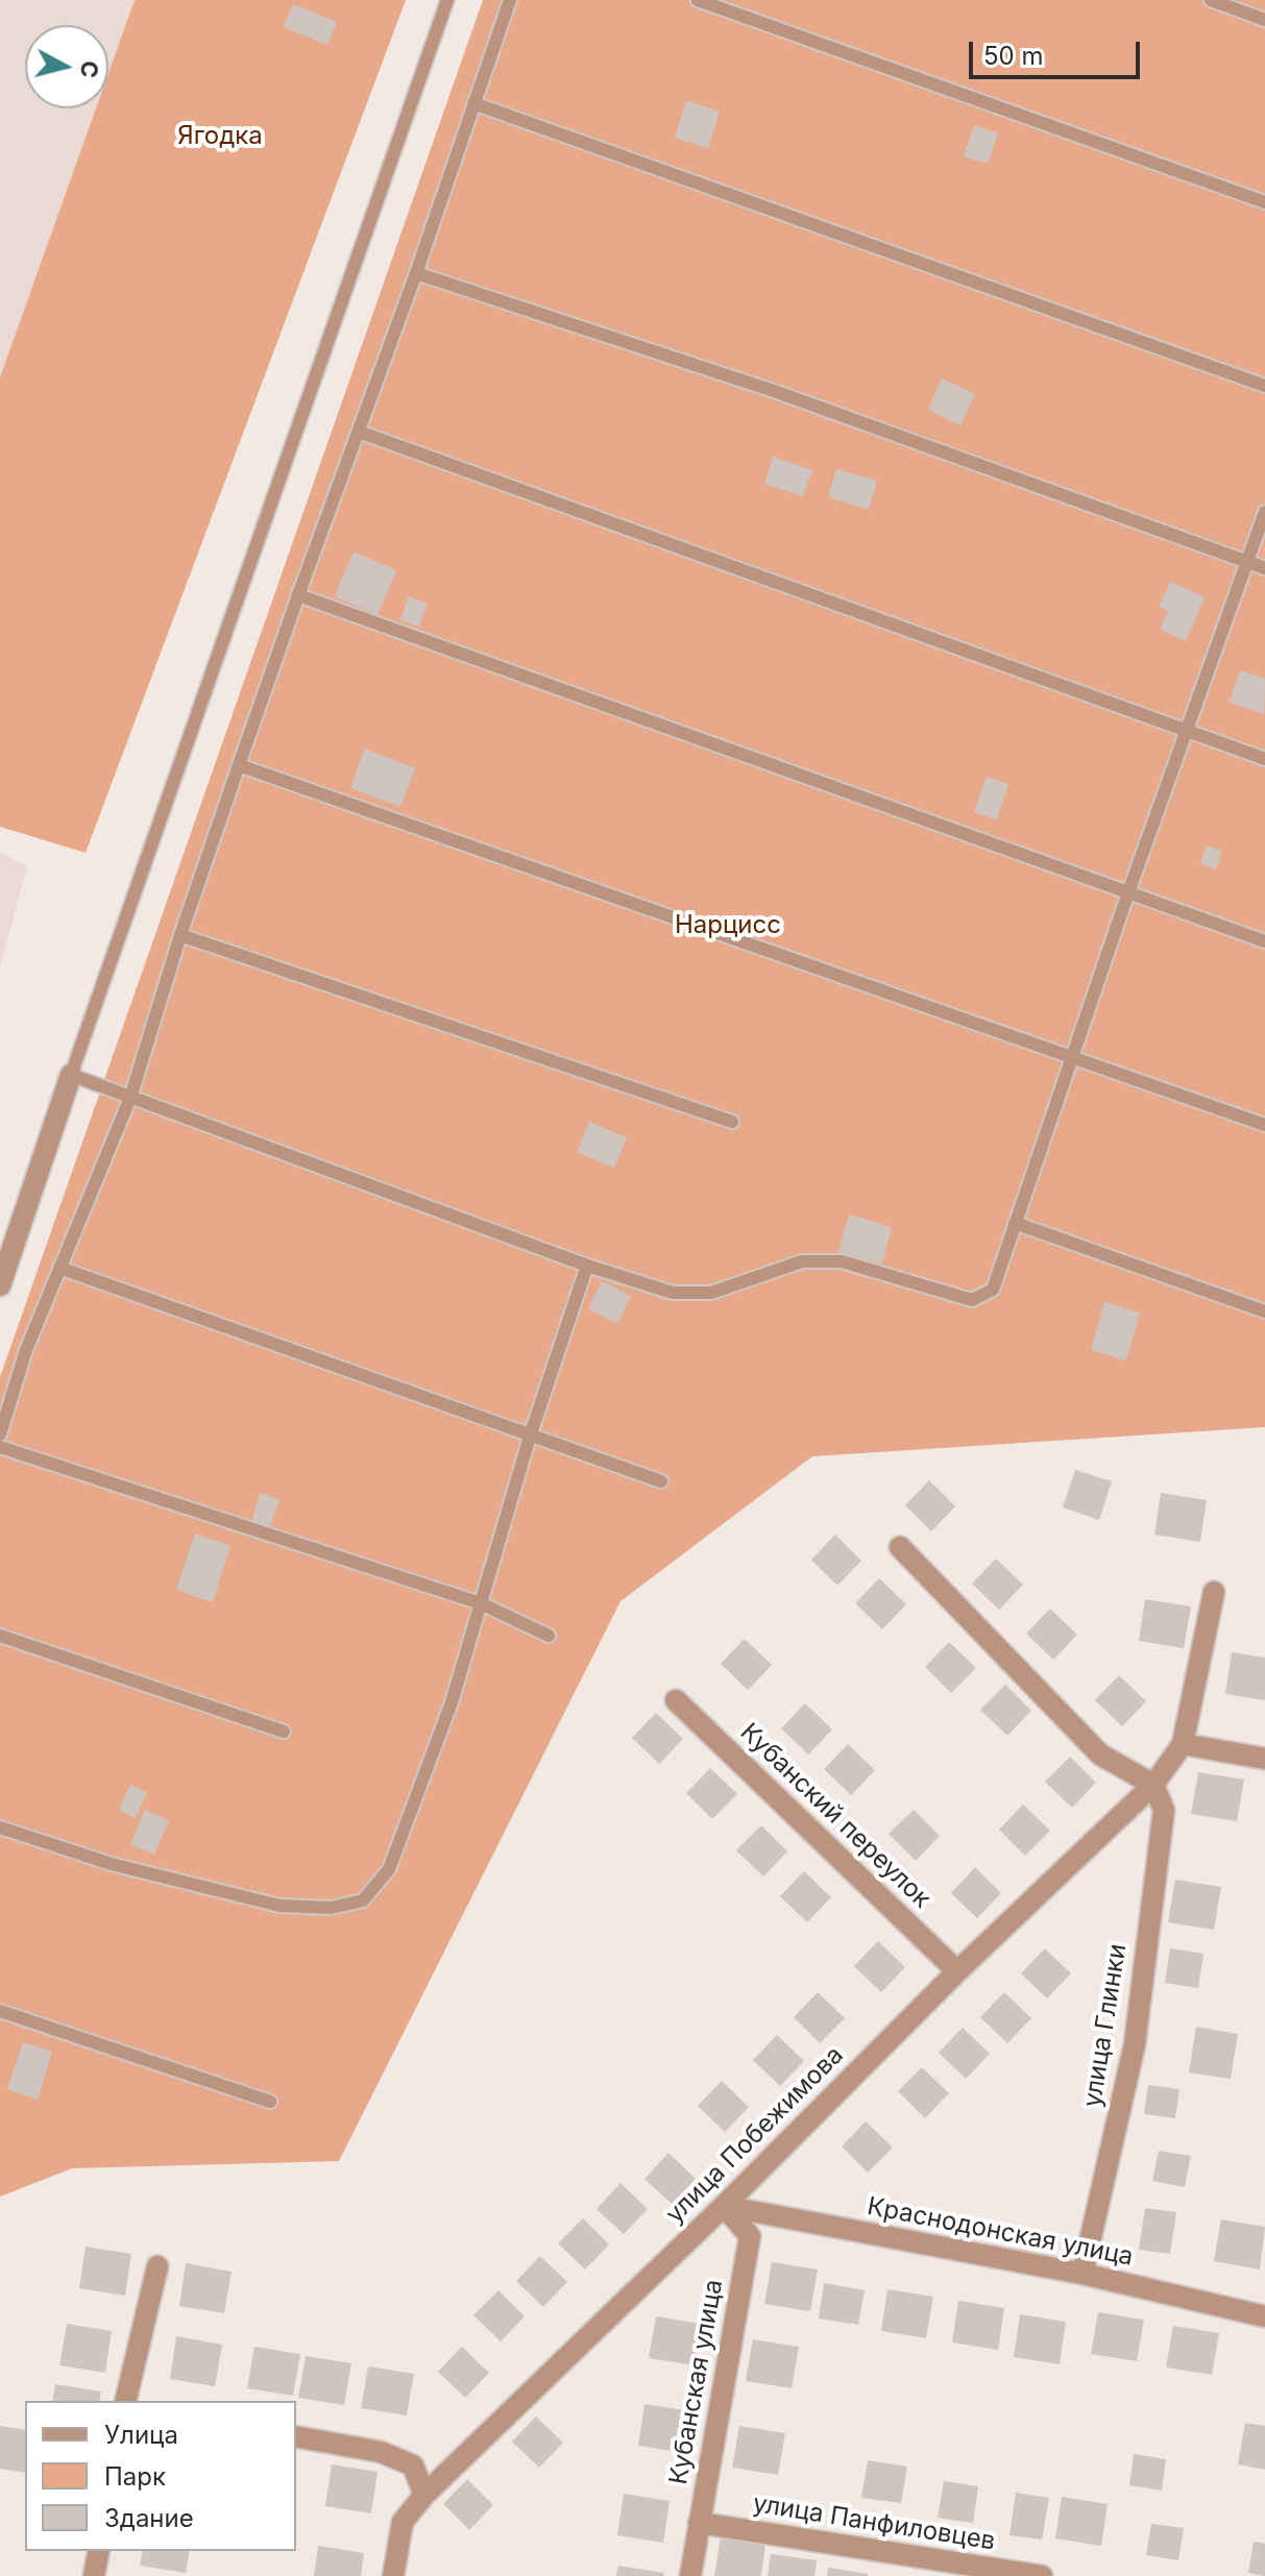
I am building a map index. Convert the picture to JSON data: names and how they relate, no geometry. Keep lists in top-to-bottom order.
{
  "streets": {
    "street": [
      "Кубанский переулок",
      "улица Глинки",
      "улица Побежимова",
      "Краснодонская улица",
      "Кубанская улица",
      "улица Панфиловцев"
    ]
  },
  "crossings": [
    ["Кубанский переулок", "улица Побежимова"],
    ["улица Глинки", "улица Побежимова"],
    ["улица Глинки", "Краснодонская улица"],
    ["улица Побежимова", "Краснодонская улица"],
    ["улица Побежимова", "Кубанская улица"],
    ["Краснодонская улица", "Кубанская улица"],
    ["Кубанская улица", "улица Панфиловцев"]
  ],
  "parks": ["Ягодка", "Нарцисс"],
  "legend": ["Улица", "Парк", "Здание"],
  "scale_bar": "50 m",
  "north": "right"
}
